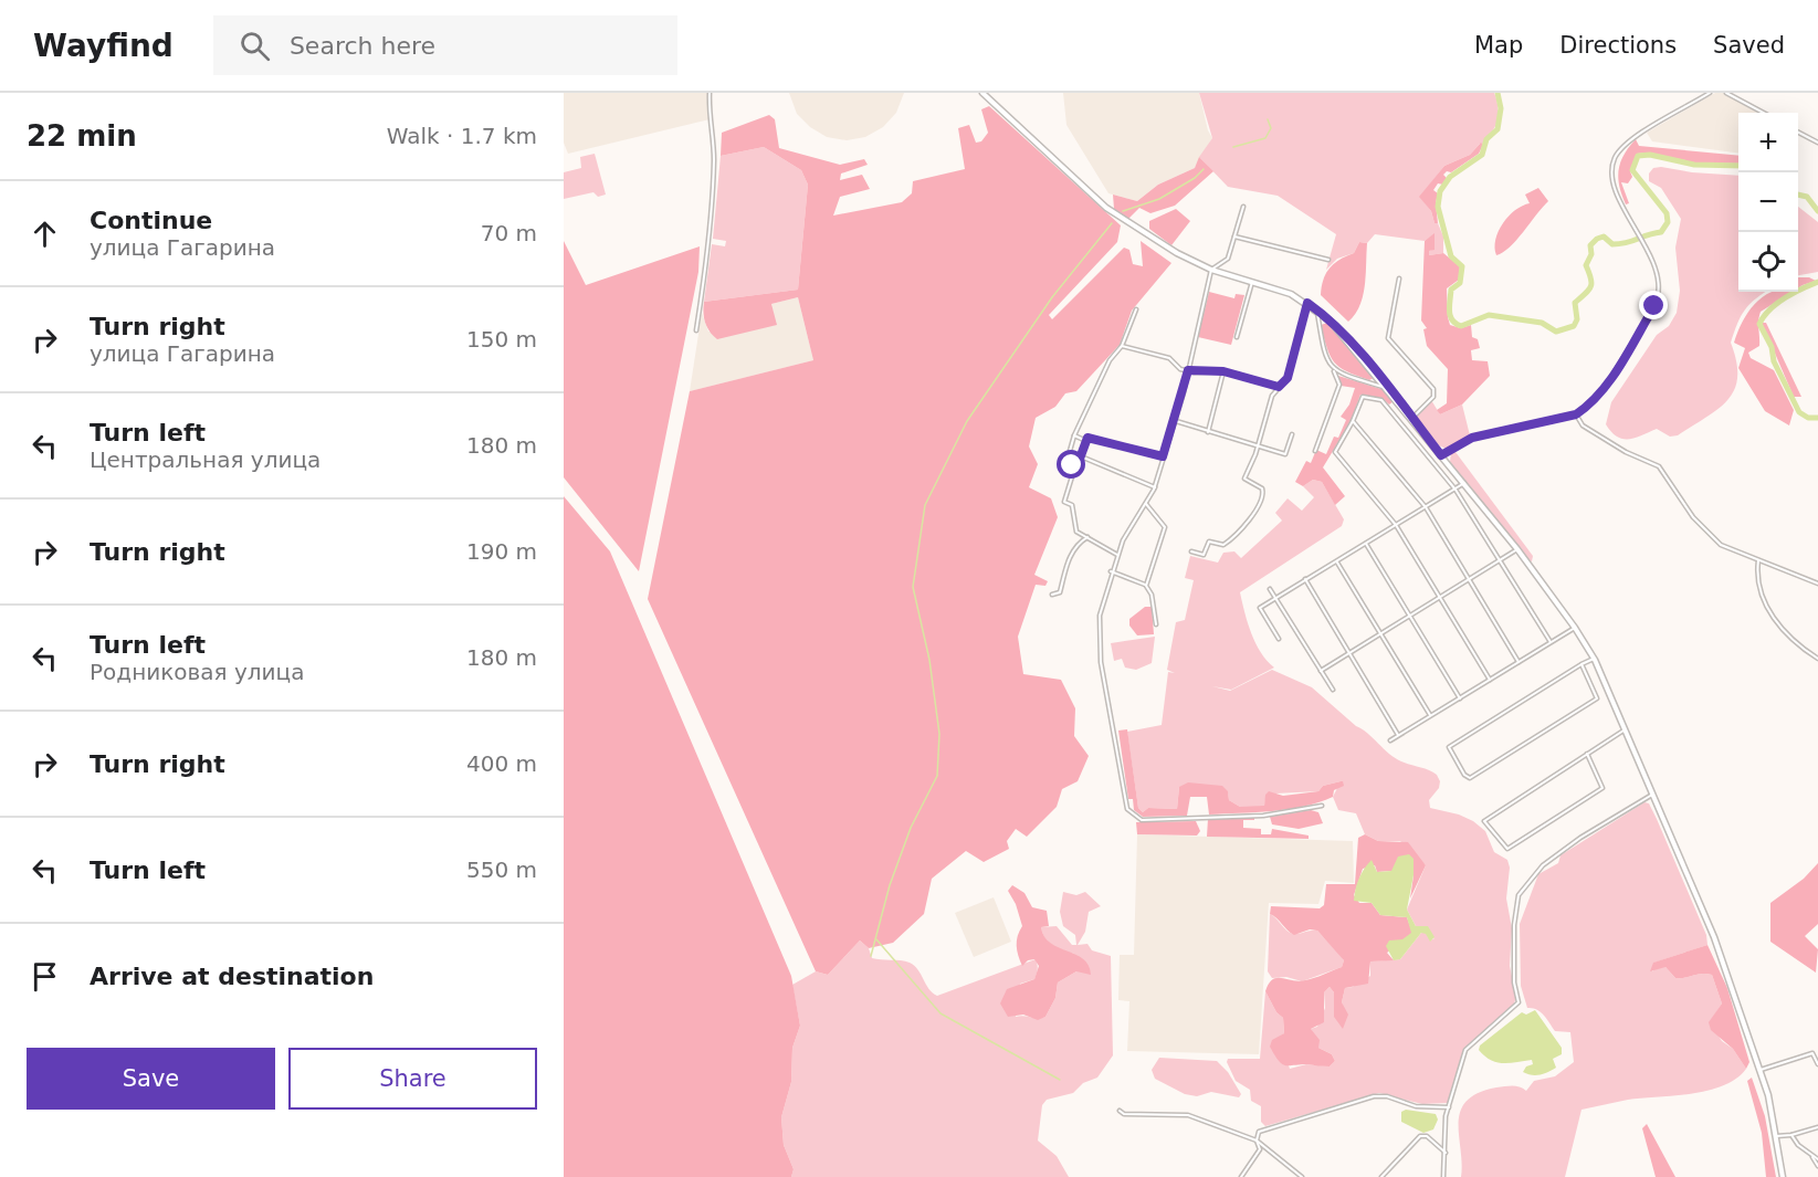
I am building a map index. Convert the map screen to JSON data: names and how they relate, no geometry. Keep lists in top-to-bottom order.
{
  "page": {
    "header": "Wayfind",
    "search": "Search here",
    "nav": ["Map", "Directions", "Saved"],
    "heading": ["22 min", "Walk · 1.7 km"],
    "map_buttons": ["+", "−"],
    "list": [
      ["Continue", "улица Гагарина", "70 m"],
      ["Turn right", "улица Гагарина", "150 m"],
      ["Turn left", "Центральная улица", "180 m"],
      ["Turn right", "190 m"],
      ["Turn left", "Родниковая улица", "180 m"],
      ["Turn right", "400 m"],
      ["Turn left", "550 m"],
      "Arrive at destination"
    ],
    "buttons": ["Save", "Share"]
  }
}
